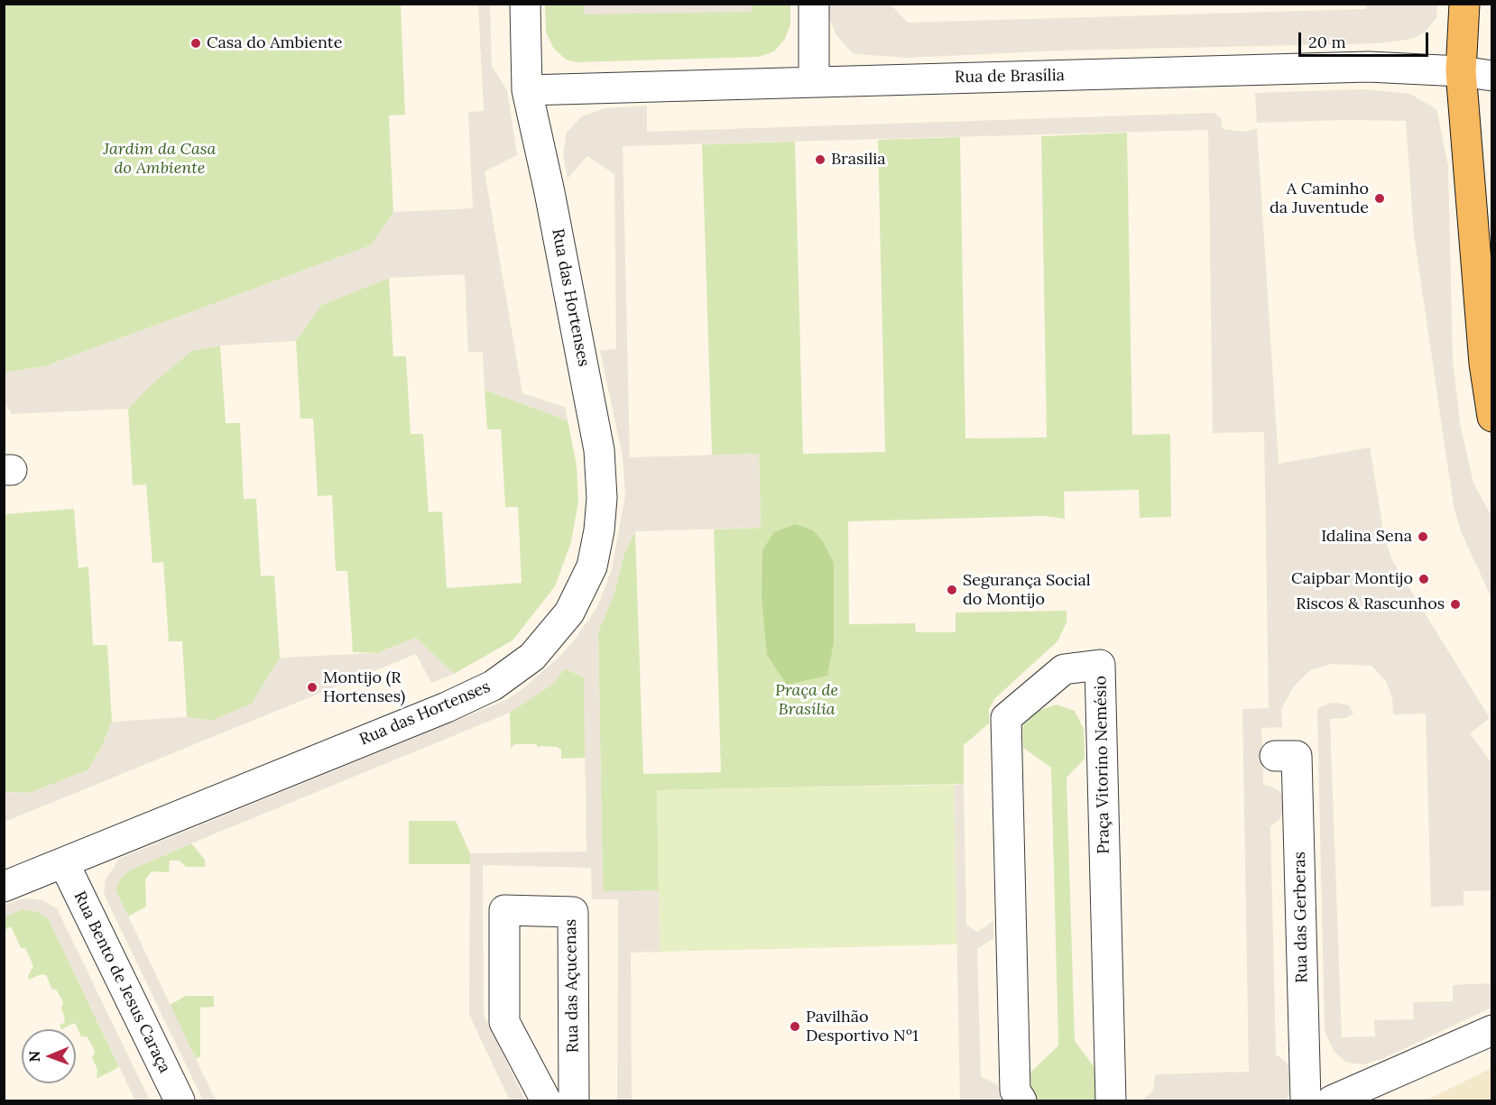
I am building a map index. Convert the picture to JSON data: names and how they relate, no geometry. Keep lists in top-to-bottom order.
{
  "streets": {
    "street": [
      "Rua de Brasília",
      "Rua das Hortenses",
      "Praça Vitorino Nemésio",
      "Rua das Gerberas",
      "Rua Bento de Jesus Caraça",
      "Rua das Açucenas"
    ]
  },
  "crossings": [
    ["Rua de Brasília", "Rua das Hortenses"],
    ["Rua das Hortenses", "Rua Bento de Jesus Caraça"]
  ],
  "parks": ["Jardim da Casa do Ambiente", "Praça de Brasília"],
  "places": [
    "Casa do Ambiente",
    "Brasilia",
    "A Caminho da Juventude",
    "Idalina Sena",
    "Caipbar Montijo",
    "Segurança Social do Montijo",
    "Riscos & Rascunhos",
    "Montijo (R Hortenses)",
    "Pavilhão Desportivo Nº1"
  ],
  "scale_bar": "20 m",
  "north": "left"
}
